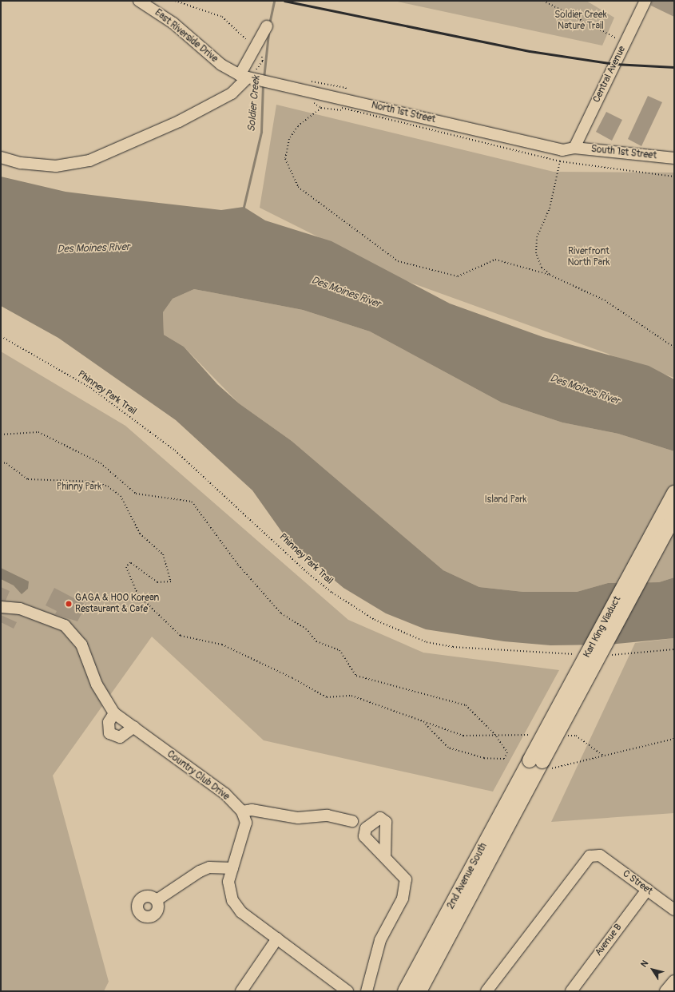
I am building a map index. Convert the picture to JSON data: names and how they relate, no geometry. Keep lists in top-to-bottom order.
{
  "streets": {
    "main road": ["Karl King Viaduct", "2nd Avenue South"],
    "street": [
      "East Riverside Drive",
      "Central Avenue",
      "North 1st Street",
      "South 1st Street",
      "Country Club Drive",
      "C Street",
      "Avenue B"
    ],
    "path": ["Phinney Park Trail"]
  },
  "crossings": [
    ["East Riverside Drive", "North 1st Street"],
    ["Central Avenue", "North 1st Street"],
    ["Central Avenue", "South 1st Street"],
    ["North 1st Street", "South 1st Street"],
    ["Karl King Viaduct", "2nd Avenue South"],
    ["C Street", "Avenue B"]
  ],
  "water": ["Soldier Creek", "Des Moines River"],
  "parks": [
    "Soldier Creek Nature Trail",
    "Riverfront North Park",
    "Phinny Park",
    "Island Park"
  ],
  "places": ["GAGA & HOO Korean Restaurant & Cafe"],
  "north": "top left"
}
